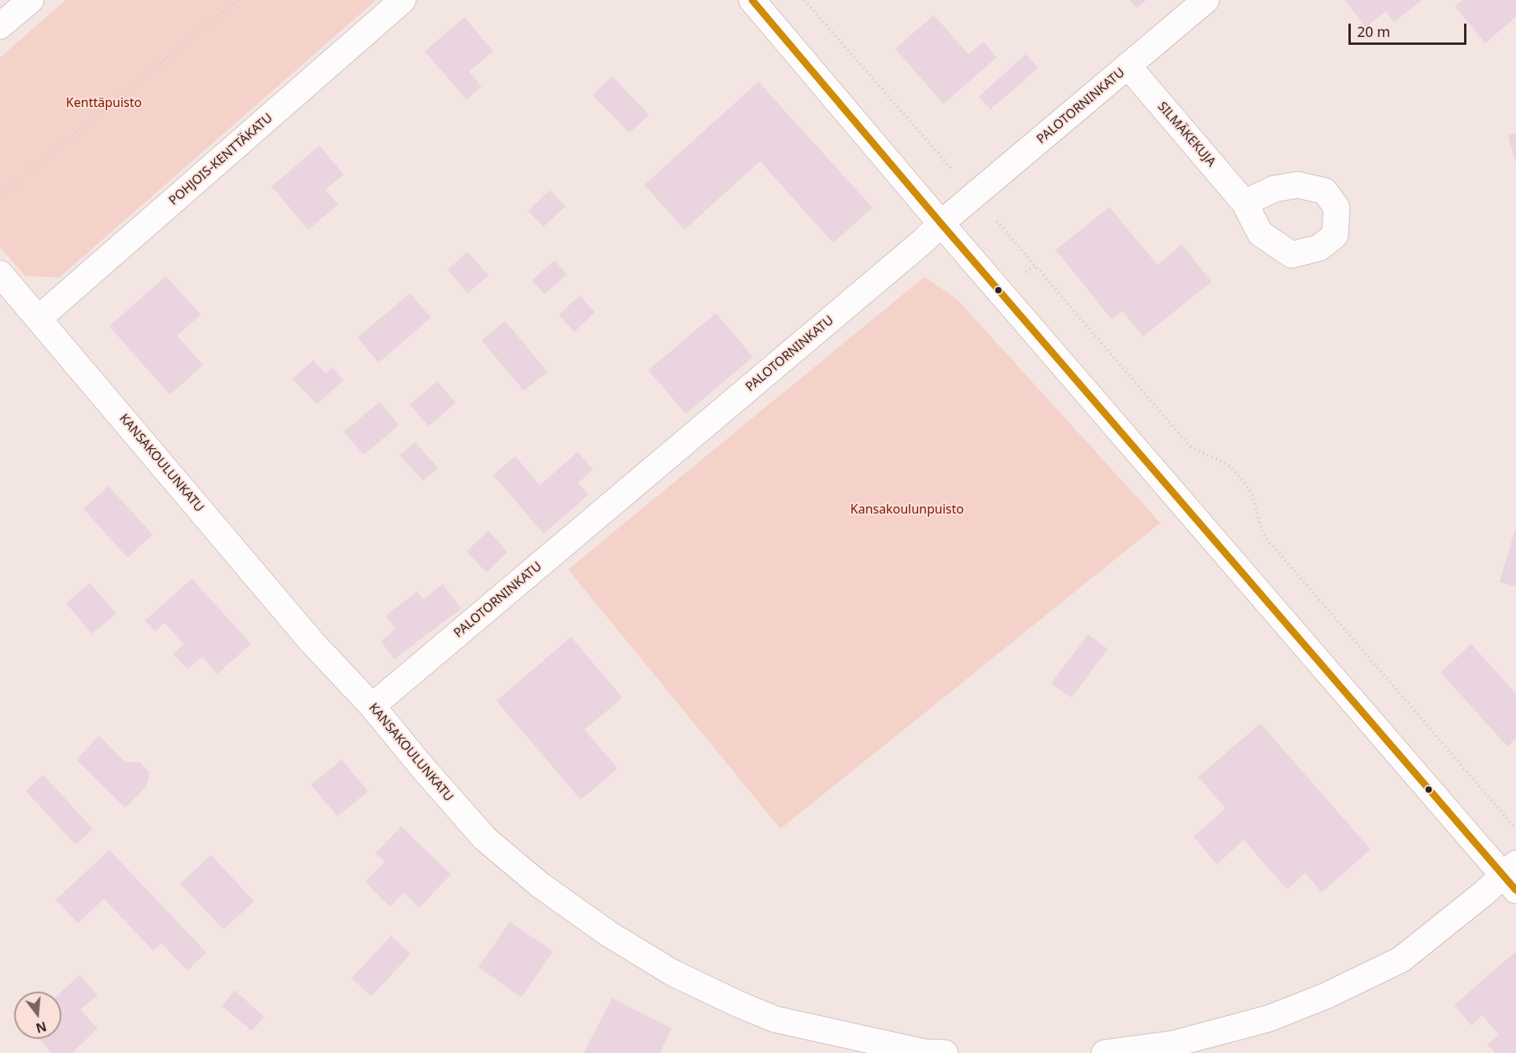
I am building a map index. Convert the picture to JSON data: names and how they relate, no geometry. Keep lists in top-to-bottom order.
{
  "streets": {
    "street": [
      "PALOTORNINKATU",
      "SILMÄKEKUJA",
      "POHJOIS-KENTTÄKATU",
      "KANSAKOULUNKATU"
    ]
  },
  "crossings": [
    ["PALOTORNINKATU", "SILMÄKEKUJA"],
    ["PALOTORNINKATU", "KANSAKOULUNKATU"],
    ["POHJOIS-KENTTÄKATU", "KANSAKOULUNKATU"]
  ],
  "parks": ["Kenttäpuisto", "Kansakoulunpuisto"],
  "scale_bar": "20 m",
  "north": "bottom"
}
